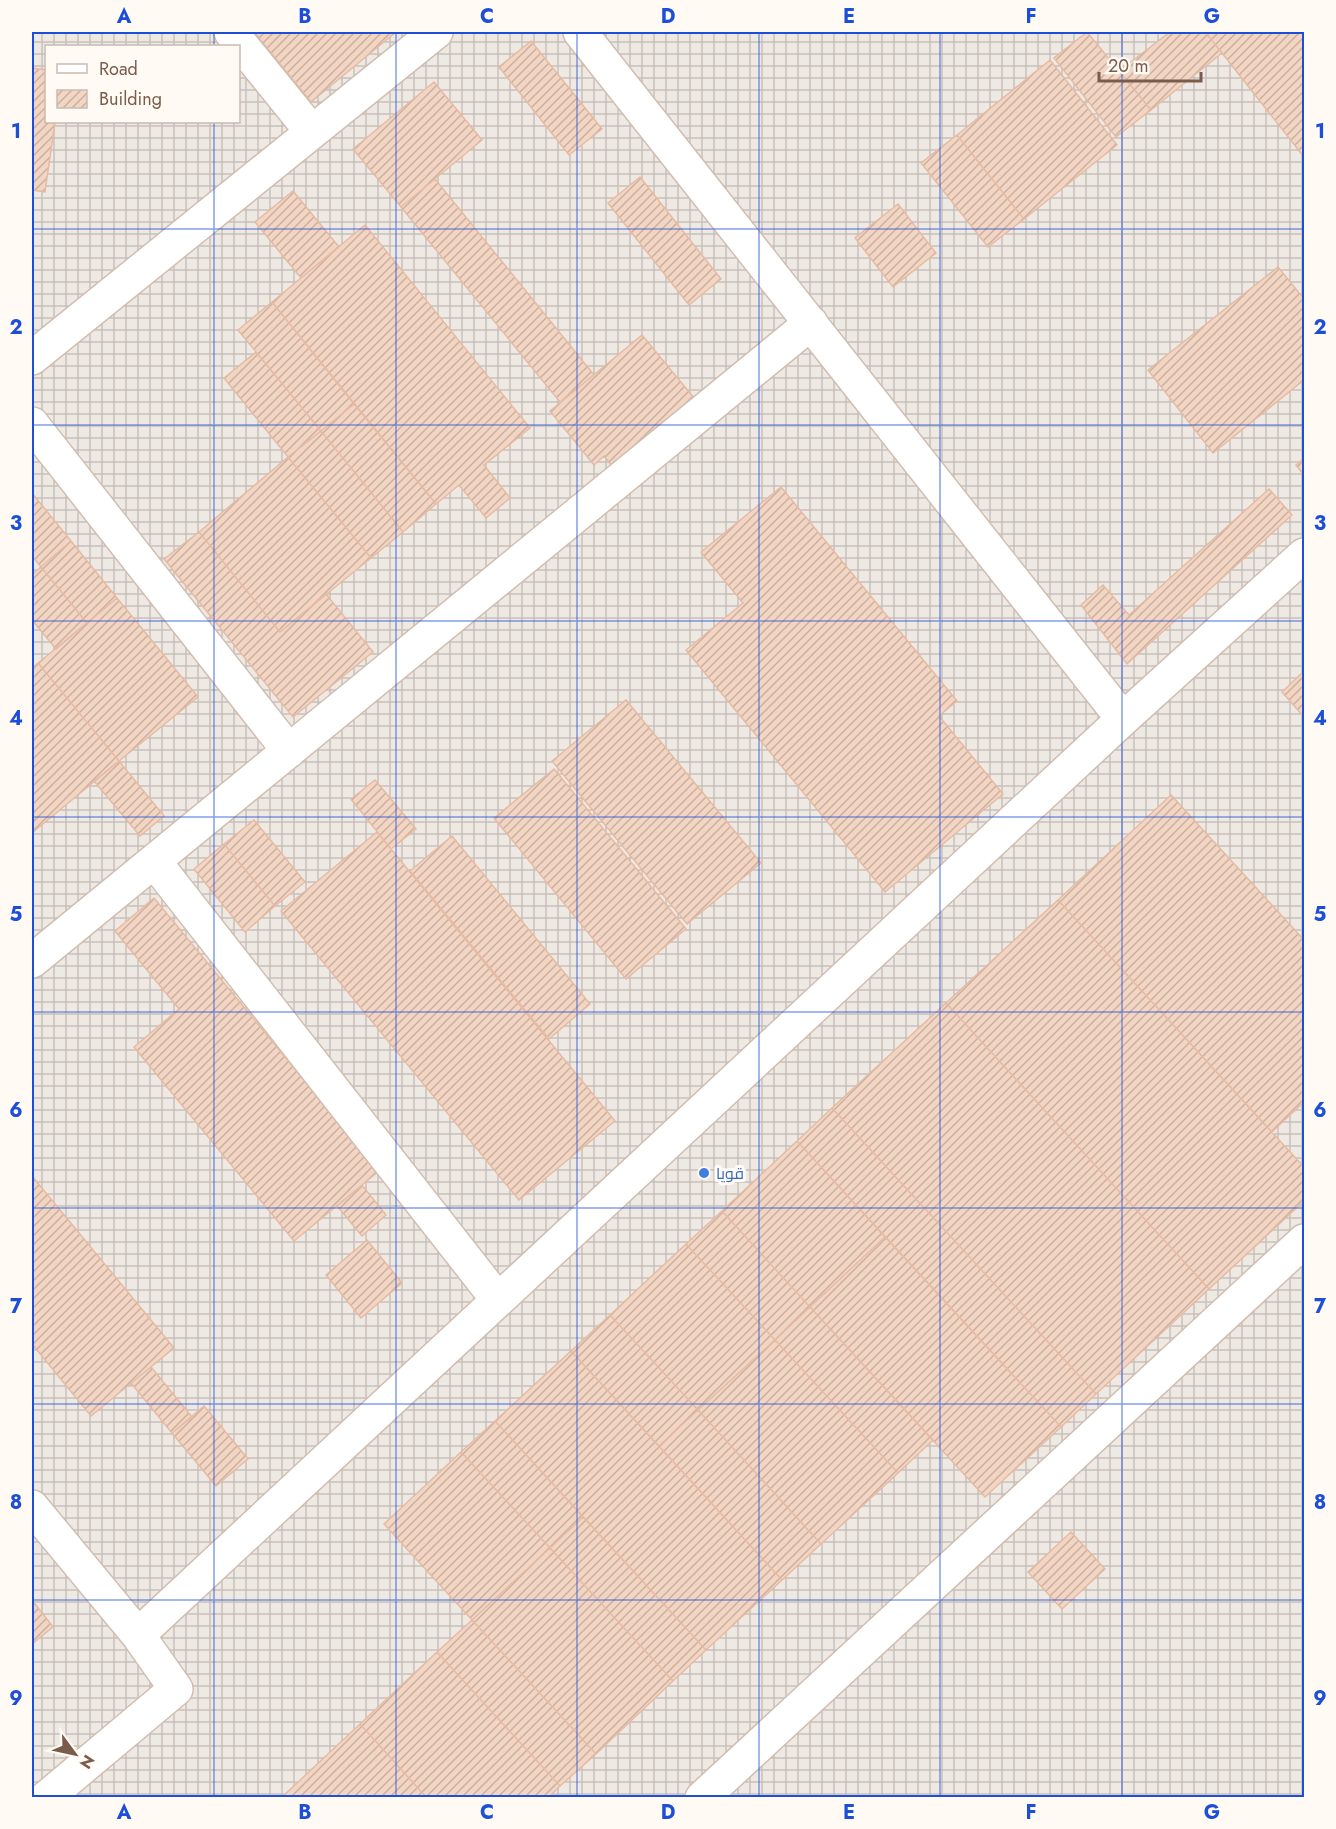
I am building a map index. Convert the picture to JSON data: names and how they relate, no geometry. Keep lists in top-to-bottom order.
{
  "places": ["قويا"],
  "legend": ["Road", "Building"],
  "scale_bar": "20 m",
  "north": "bottom right",
  "grid": {
    "columns": [
      "A",
      "B",
      "C",
      "D",
      "E",
      "F",
      "G"
    ],
    "rows": [
      "1",
      "2",
      "3",
      "4",
      "5",
      "6",
      "7",
      "8",
      "9"
    ]
  }
}
